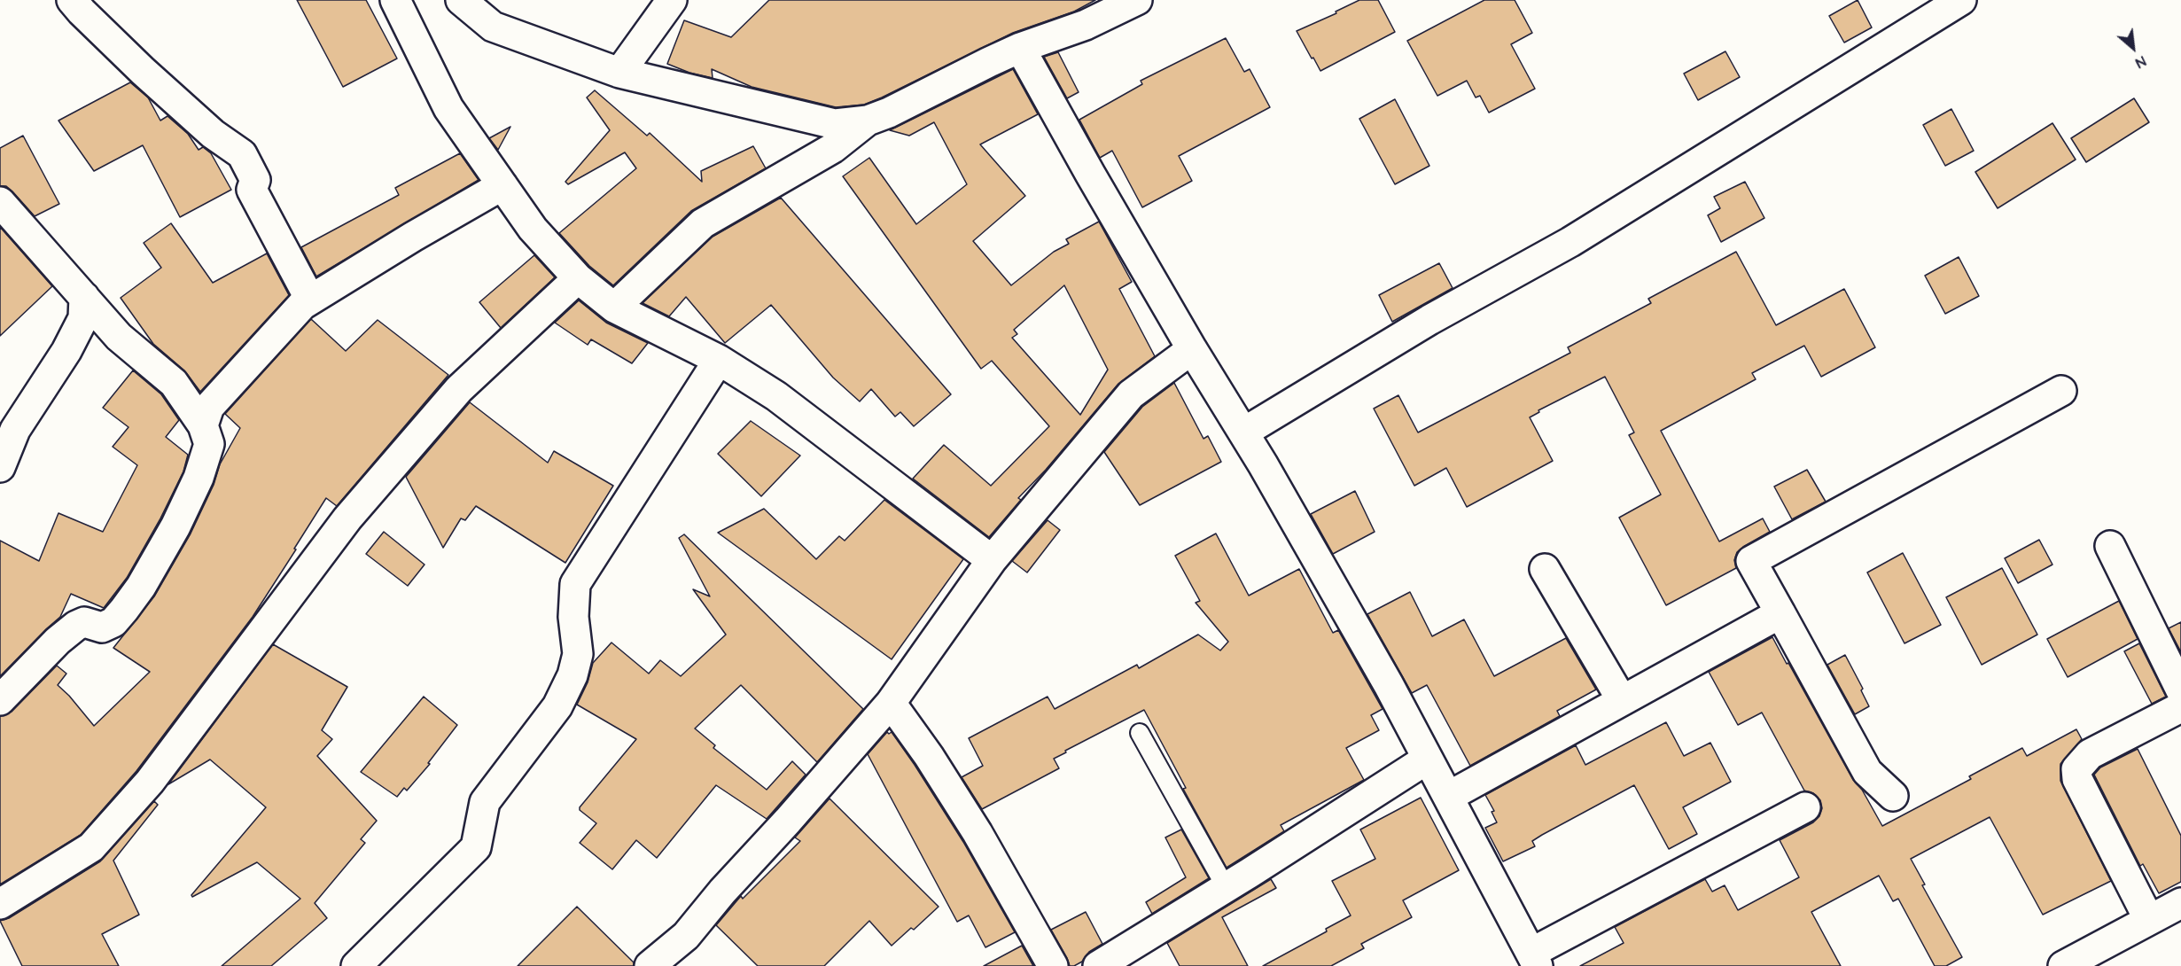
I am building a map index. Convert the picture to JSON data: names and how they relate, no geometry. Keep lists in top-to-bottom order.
{
  "north": "bottom right"
}
